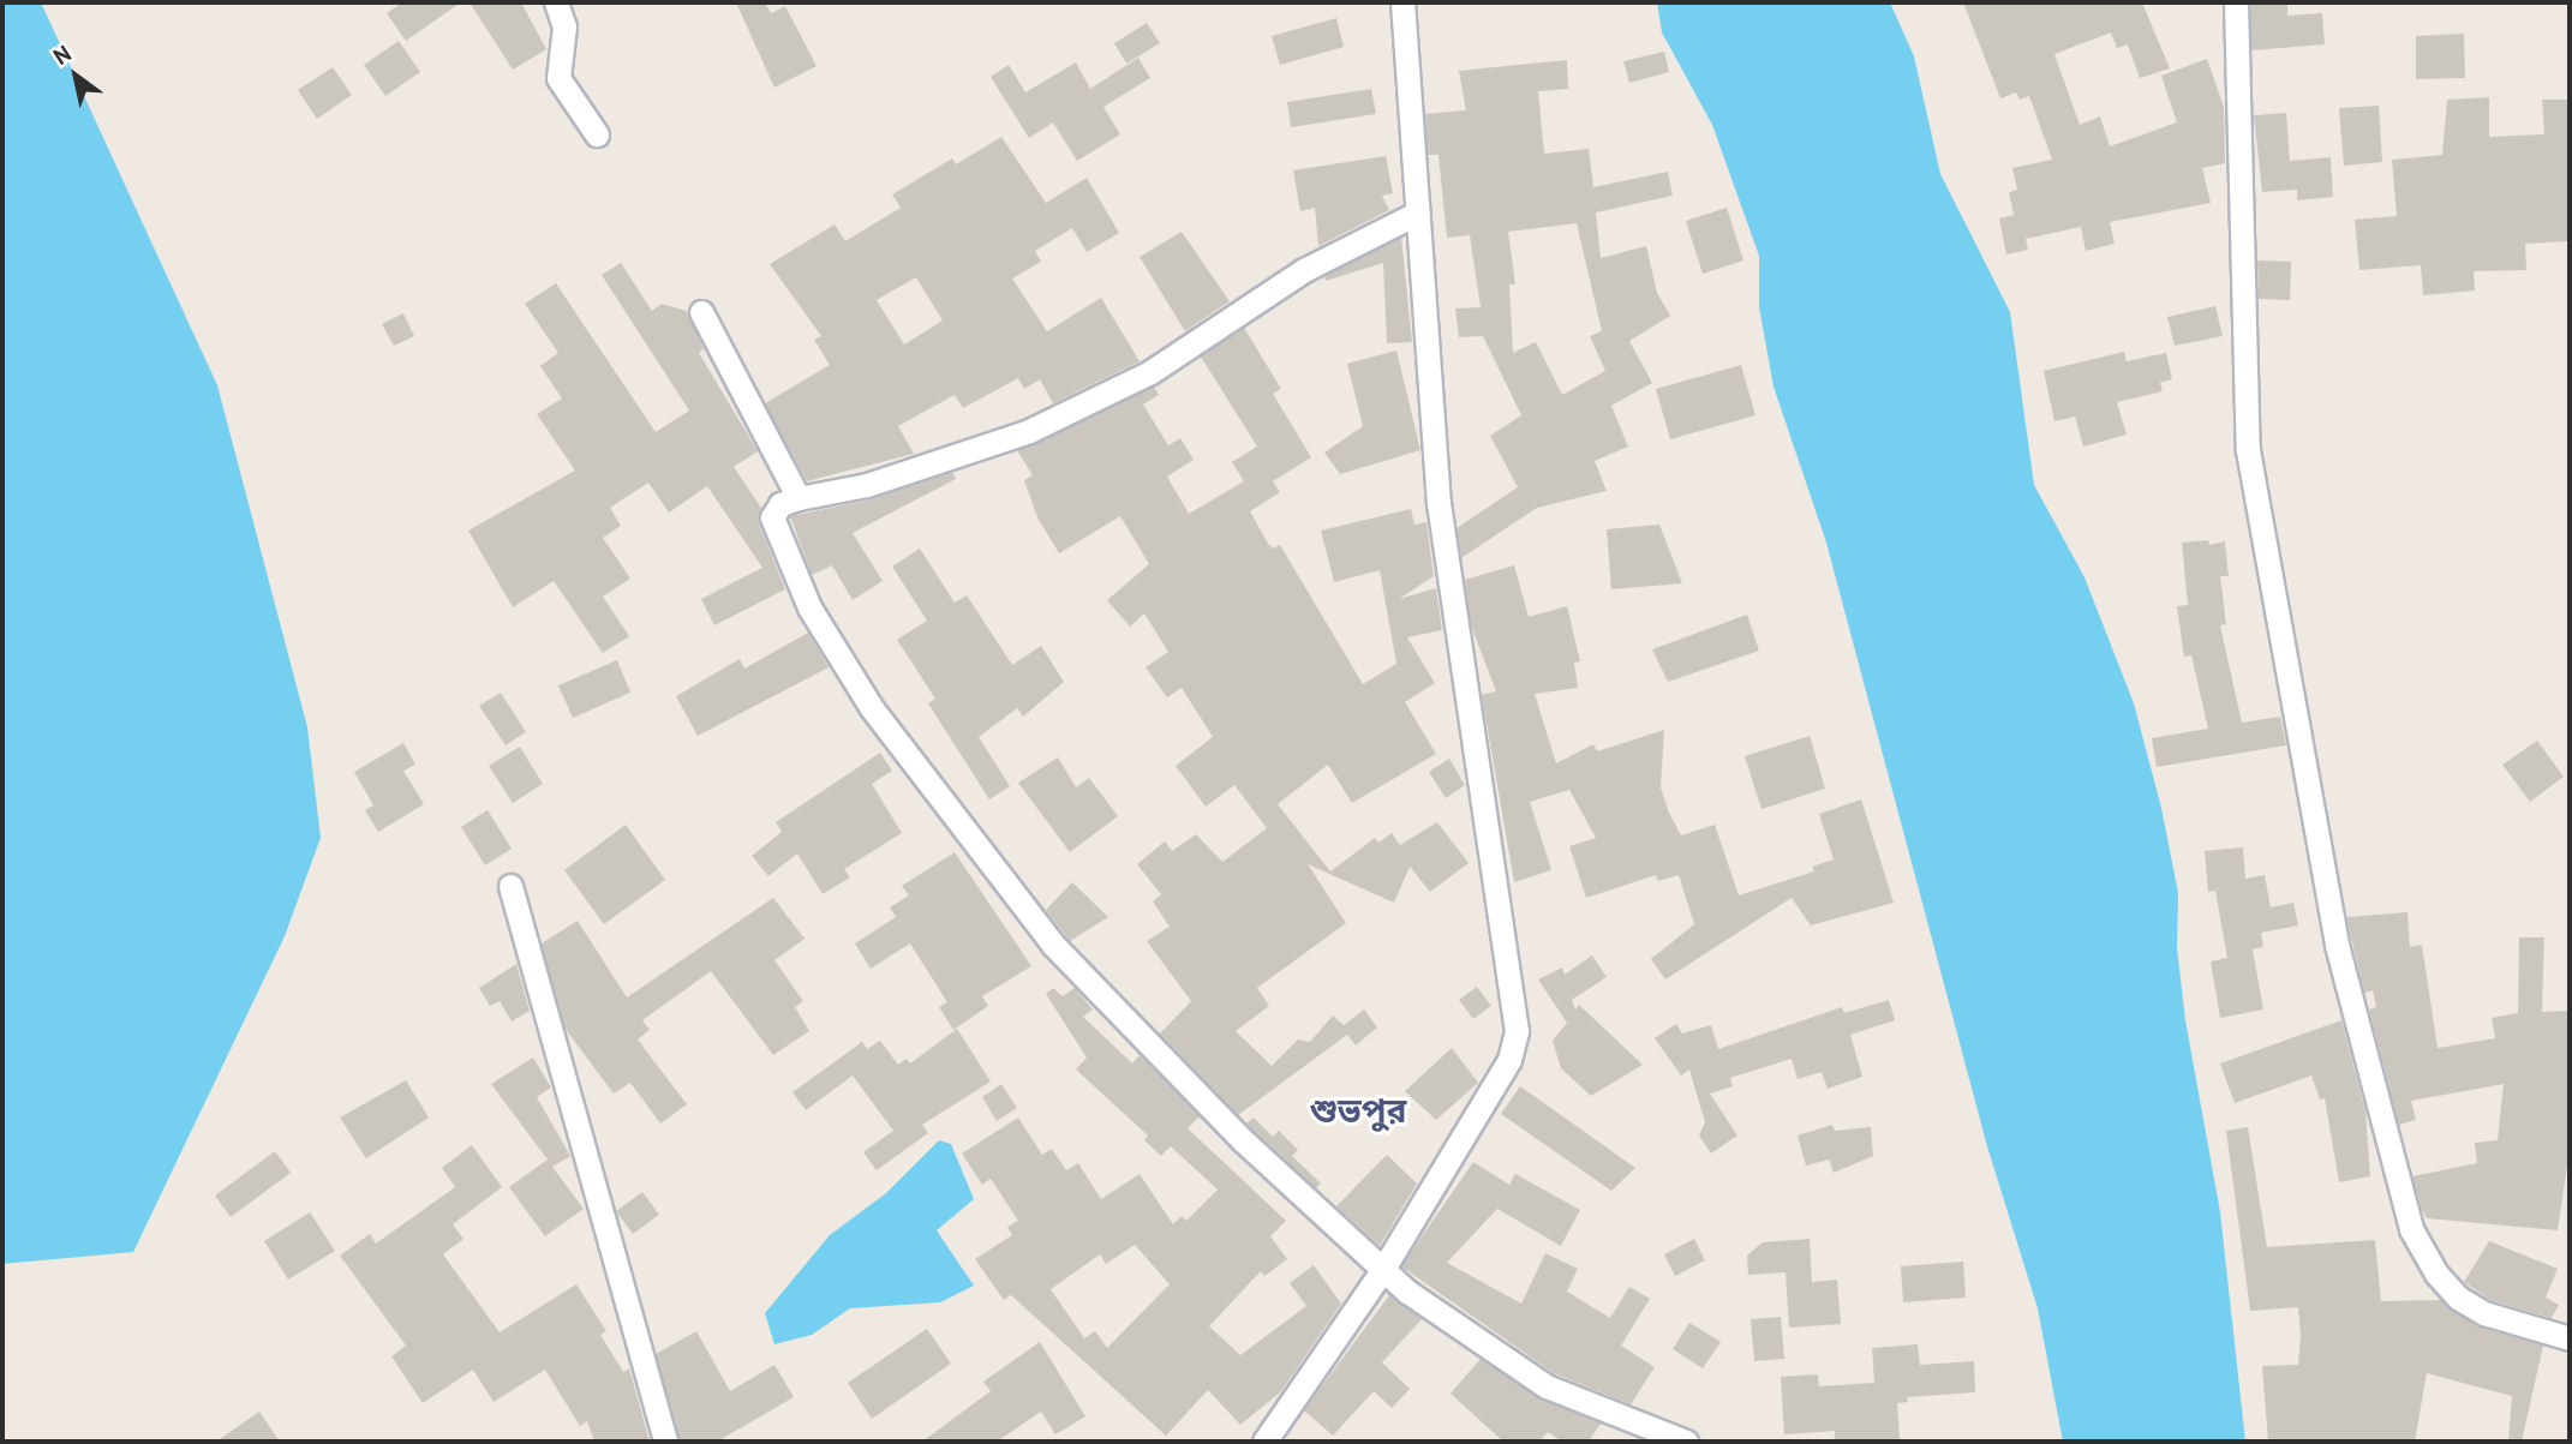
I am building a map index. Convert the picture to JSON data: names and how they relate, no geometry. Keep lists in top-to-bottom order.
{
  "districts": ["শুভপুর"],
  "north": "top left"
}
